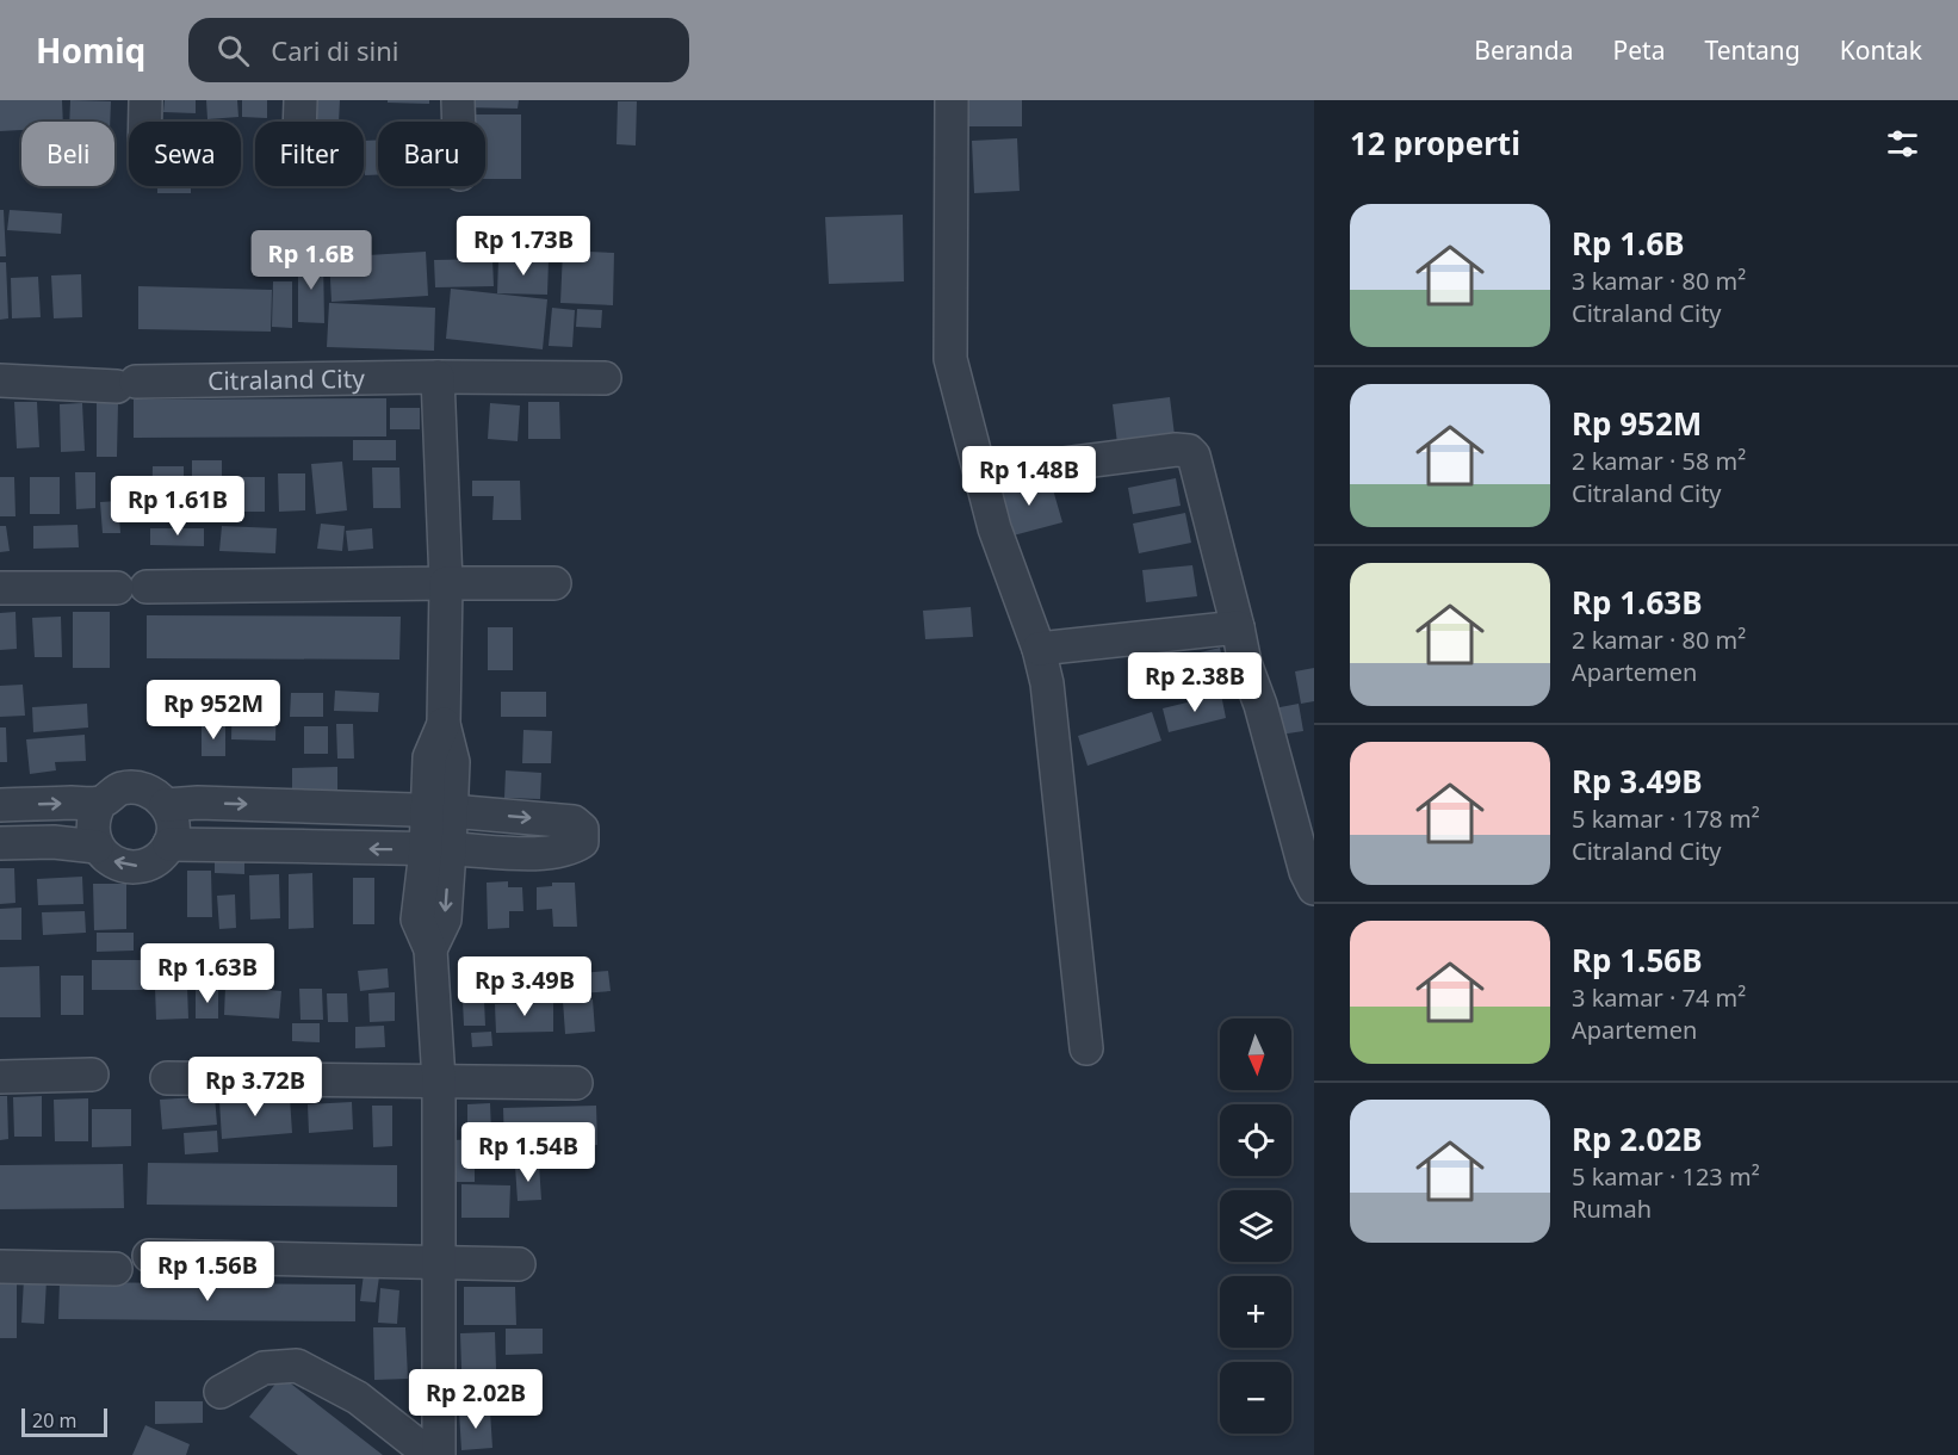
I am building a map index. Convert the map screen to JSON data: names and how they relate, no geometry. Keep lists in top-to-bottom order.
{
  "streets": {
    "street": ["Citraland City"]
  },
  "scale_bar": "20 m",
  "north": "bottom",
  "page": {
    "header": "Homiq",
    "search": "Cari di sini",
    "nav": [
      "Beranda",
      "Peta",
      "Tentang",
      "Kontak"
    ],
    "heading": "12 properti",
    "chip": [
      "Beli",
      "Sewa",
      "Filter",
      "Baru"
    ],
    "list": [
      {
        "name": "Rp 1.6B",
        "note": "3 kamar · 80 m² · Citraland City"
      },
      {
        "name": "Rp 952M",
        "note": "2 kamar · 58 m² · Citraland City"
      },
      {
        "name": "Rp 1.63B",
        "note": "2 kamar · 80 m² · Apartemen"
      },
      {
        "name": "Rp 3.49B",
        "note": "5 kamar · 178 m² · Citraland City"
      },
      {
        "name": "Rp 1.56B",
        "note": "3 kamar · 74 m² · Apartemen"
      },
      {
        "name": "Rp 2.02B",
        "note": "5 kamar · 123 m² · Rumah"
      }
    ],
    "price": [
      "Rp 1.73B",
      "Rp 1.6B",
      "Rp 1.48B",
      "Rp 1.61B",
      "Rp 2.38B",
      "Rp 952M",
      "Rp 1.63B",
      "Rp 3.49B",
      "Rp 3.72B",
      "Rp 1.54B",
      "Rp 1.56B",
      "Rp 2.02B"
    ],
    "map_buttons": ["+", "−"],
    "scale": "20 m"
  }
}
